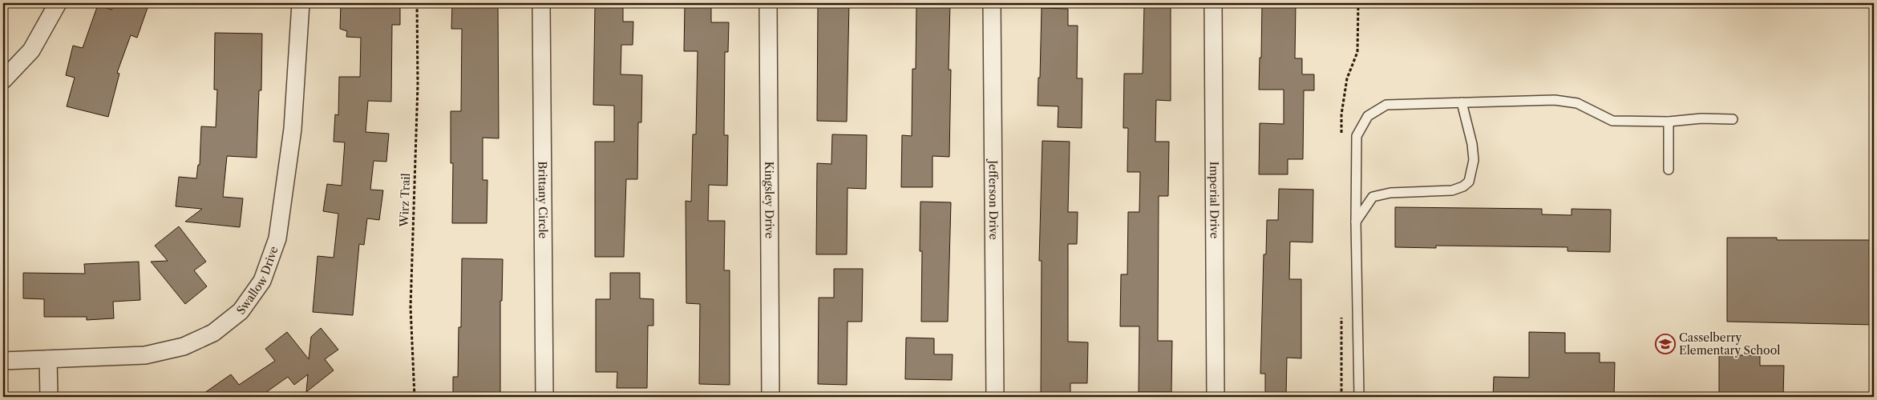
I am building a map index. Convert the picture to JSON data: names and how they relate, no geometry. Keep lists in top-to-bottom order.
{
  "streets": {
    "street": [
      "Brittany Circle",
      "Kingsley Drive",
      "Jefferson Drive",
      "Imperial Drive",
      "Swallow Drive"
    ],
    "path": ["Wirz Trail"]
  },
  "places": {
    "school or university": ["Casselberry Elementary School"]
  }
}
